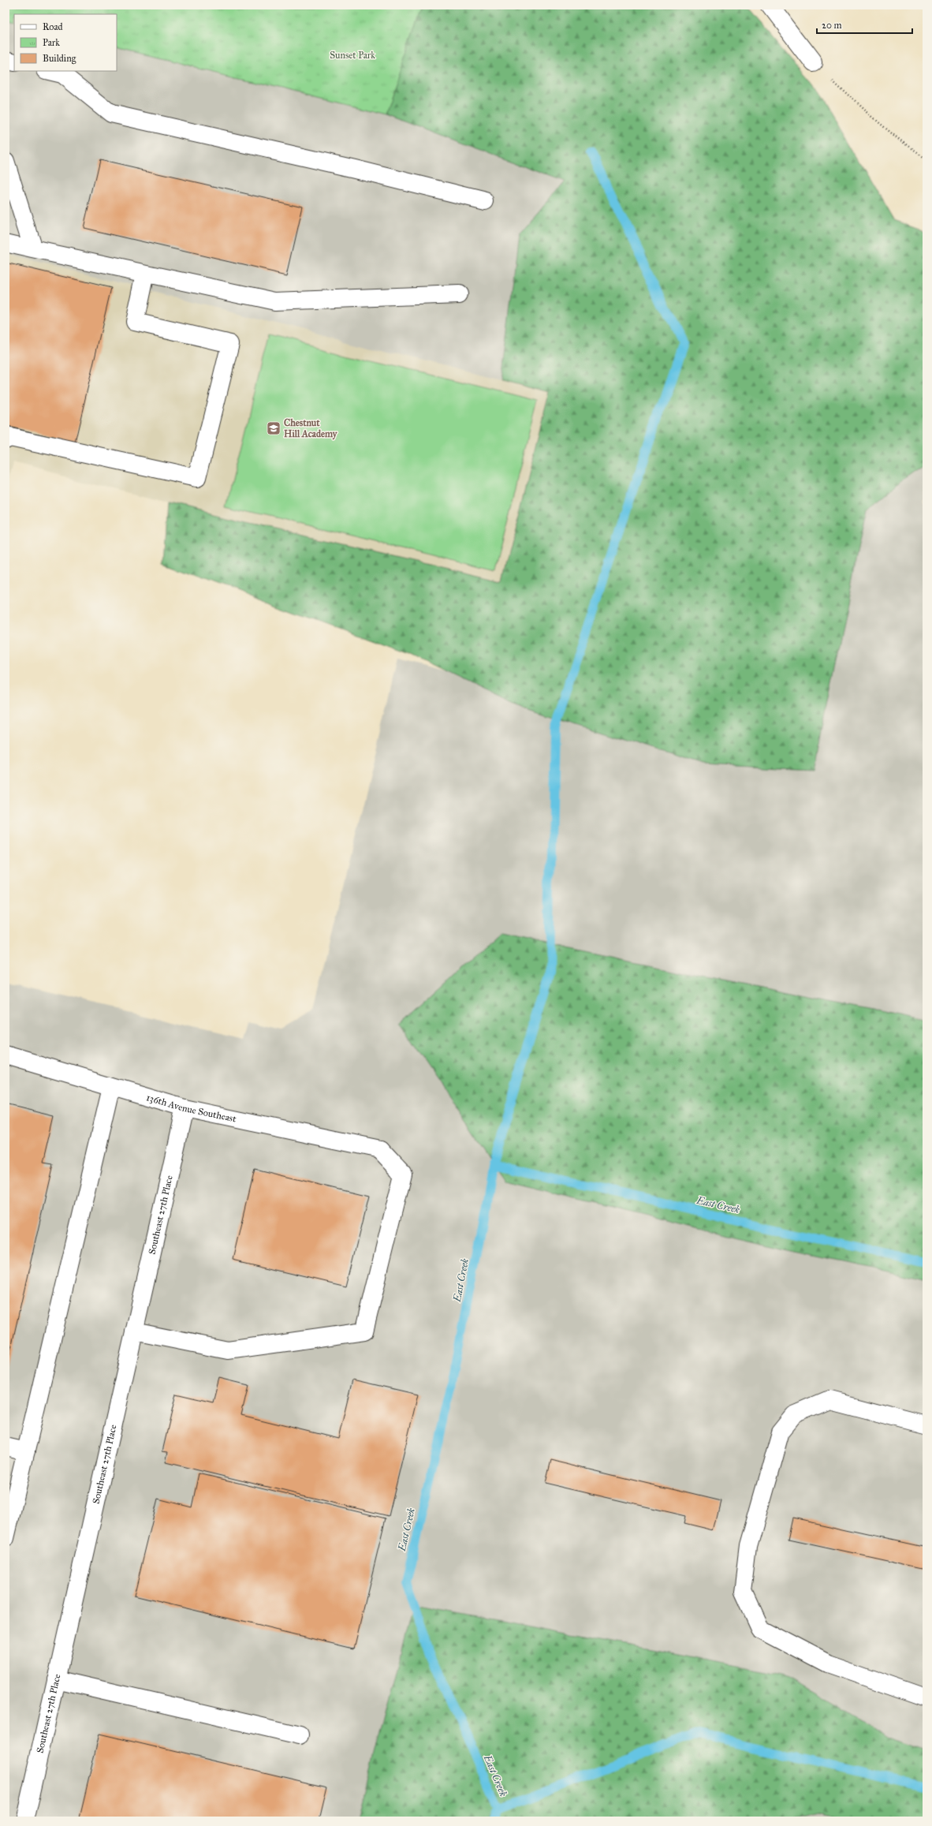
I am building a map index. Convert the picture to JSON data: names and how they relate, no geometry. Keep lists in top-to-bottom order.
{
  "streets": {
    "street": ["136th Avenue Southeast", "Southeast 27th Place"]
  },
  "crossings": [
    ["136th Avenue Southeast", "Southeast 27th Place"]
  ],
  "water": ["East Creek"],
  "parks": ["Sunset Park"],
  "places": {
    "school or university": ["Chestnut Hill Academy"]
  },
  "legend": ["Road", "Park", "Building"],
  "scale_bar": "20 m"
}
